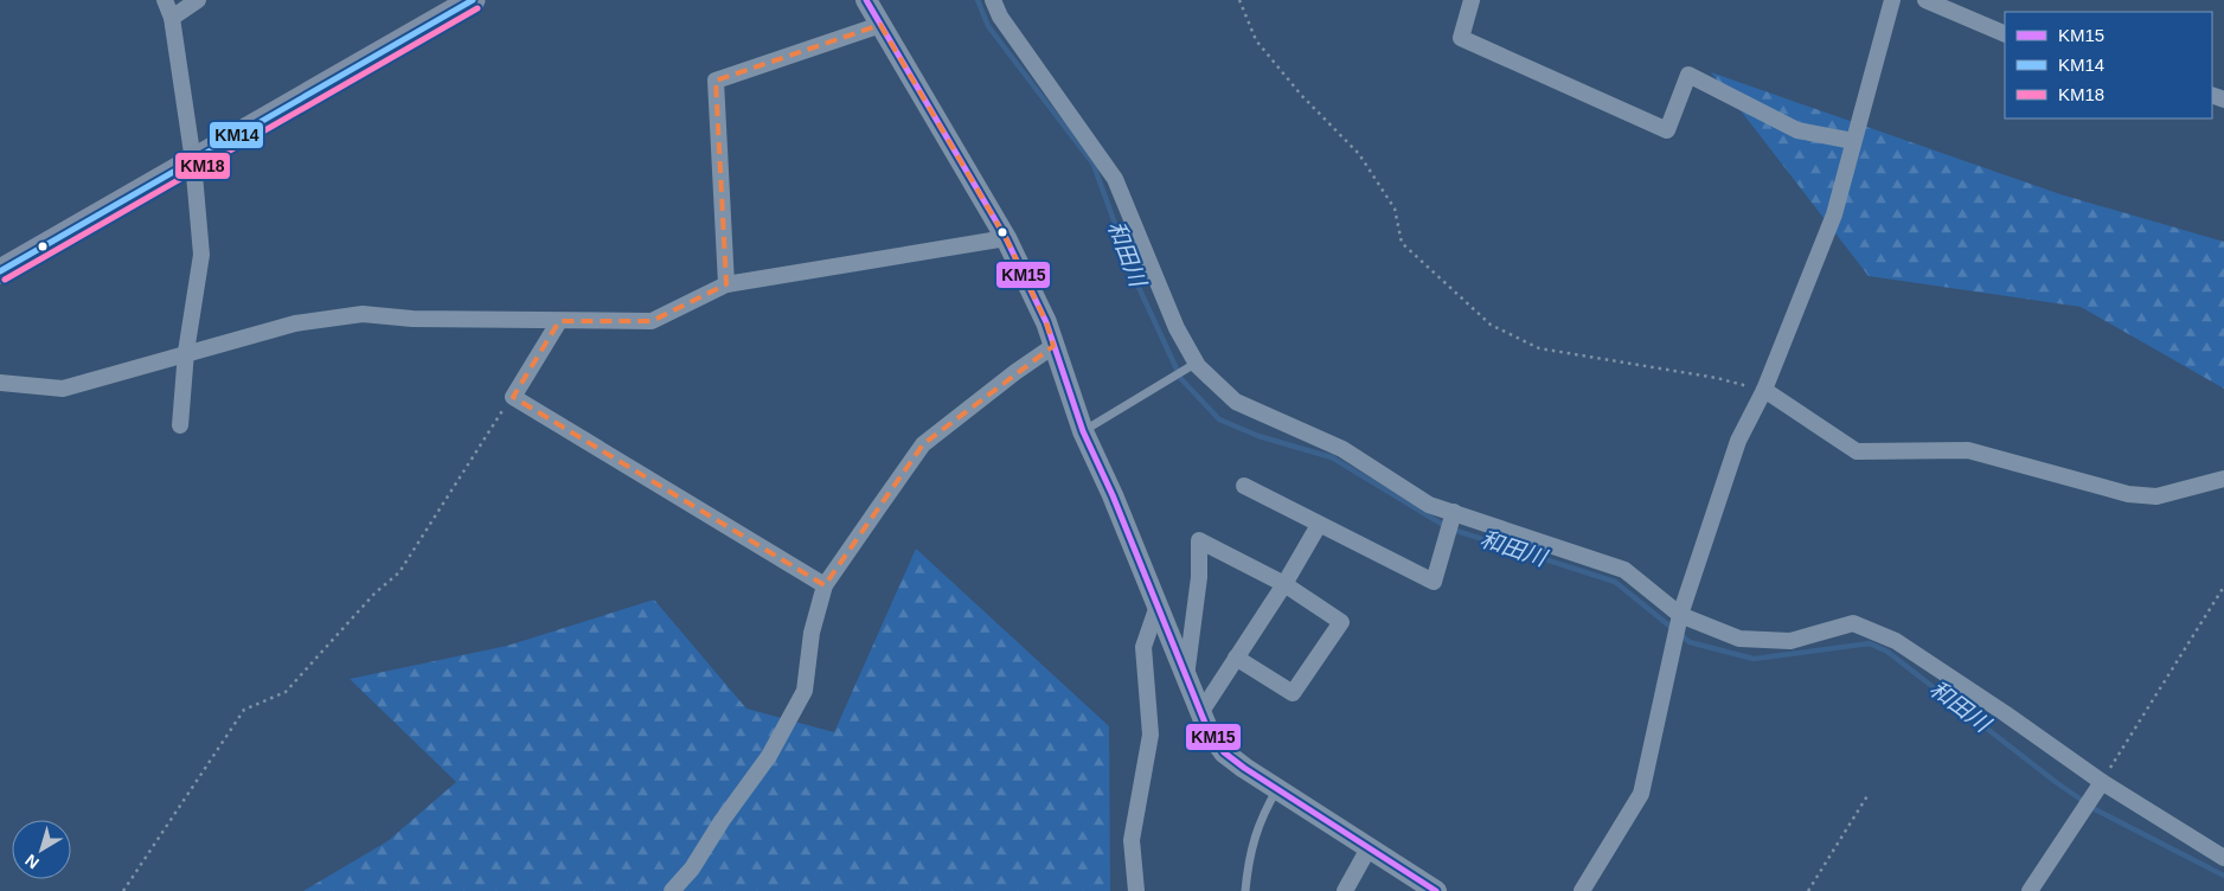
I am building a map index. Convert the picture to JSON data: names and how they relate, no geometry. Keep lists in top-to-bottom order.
{
  "water": ["和田川"],
  "lines": ["transit line KM15", "transit line KM14", "transit line KM18"],
  "legend": ["KM15", "KM14", "KM18"],
  "north": "bottom left"
}
